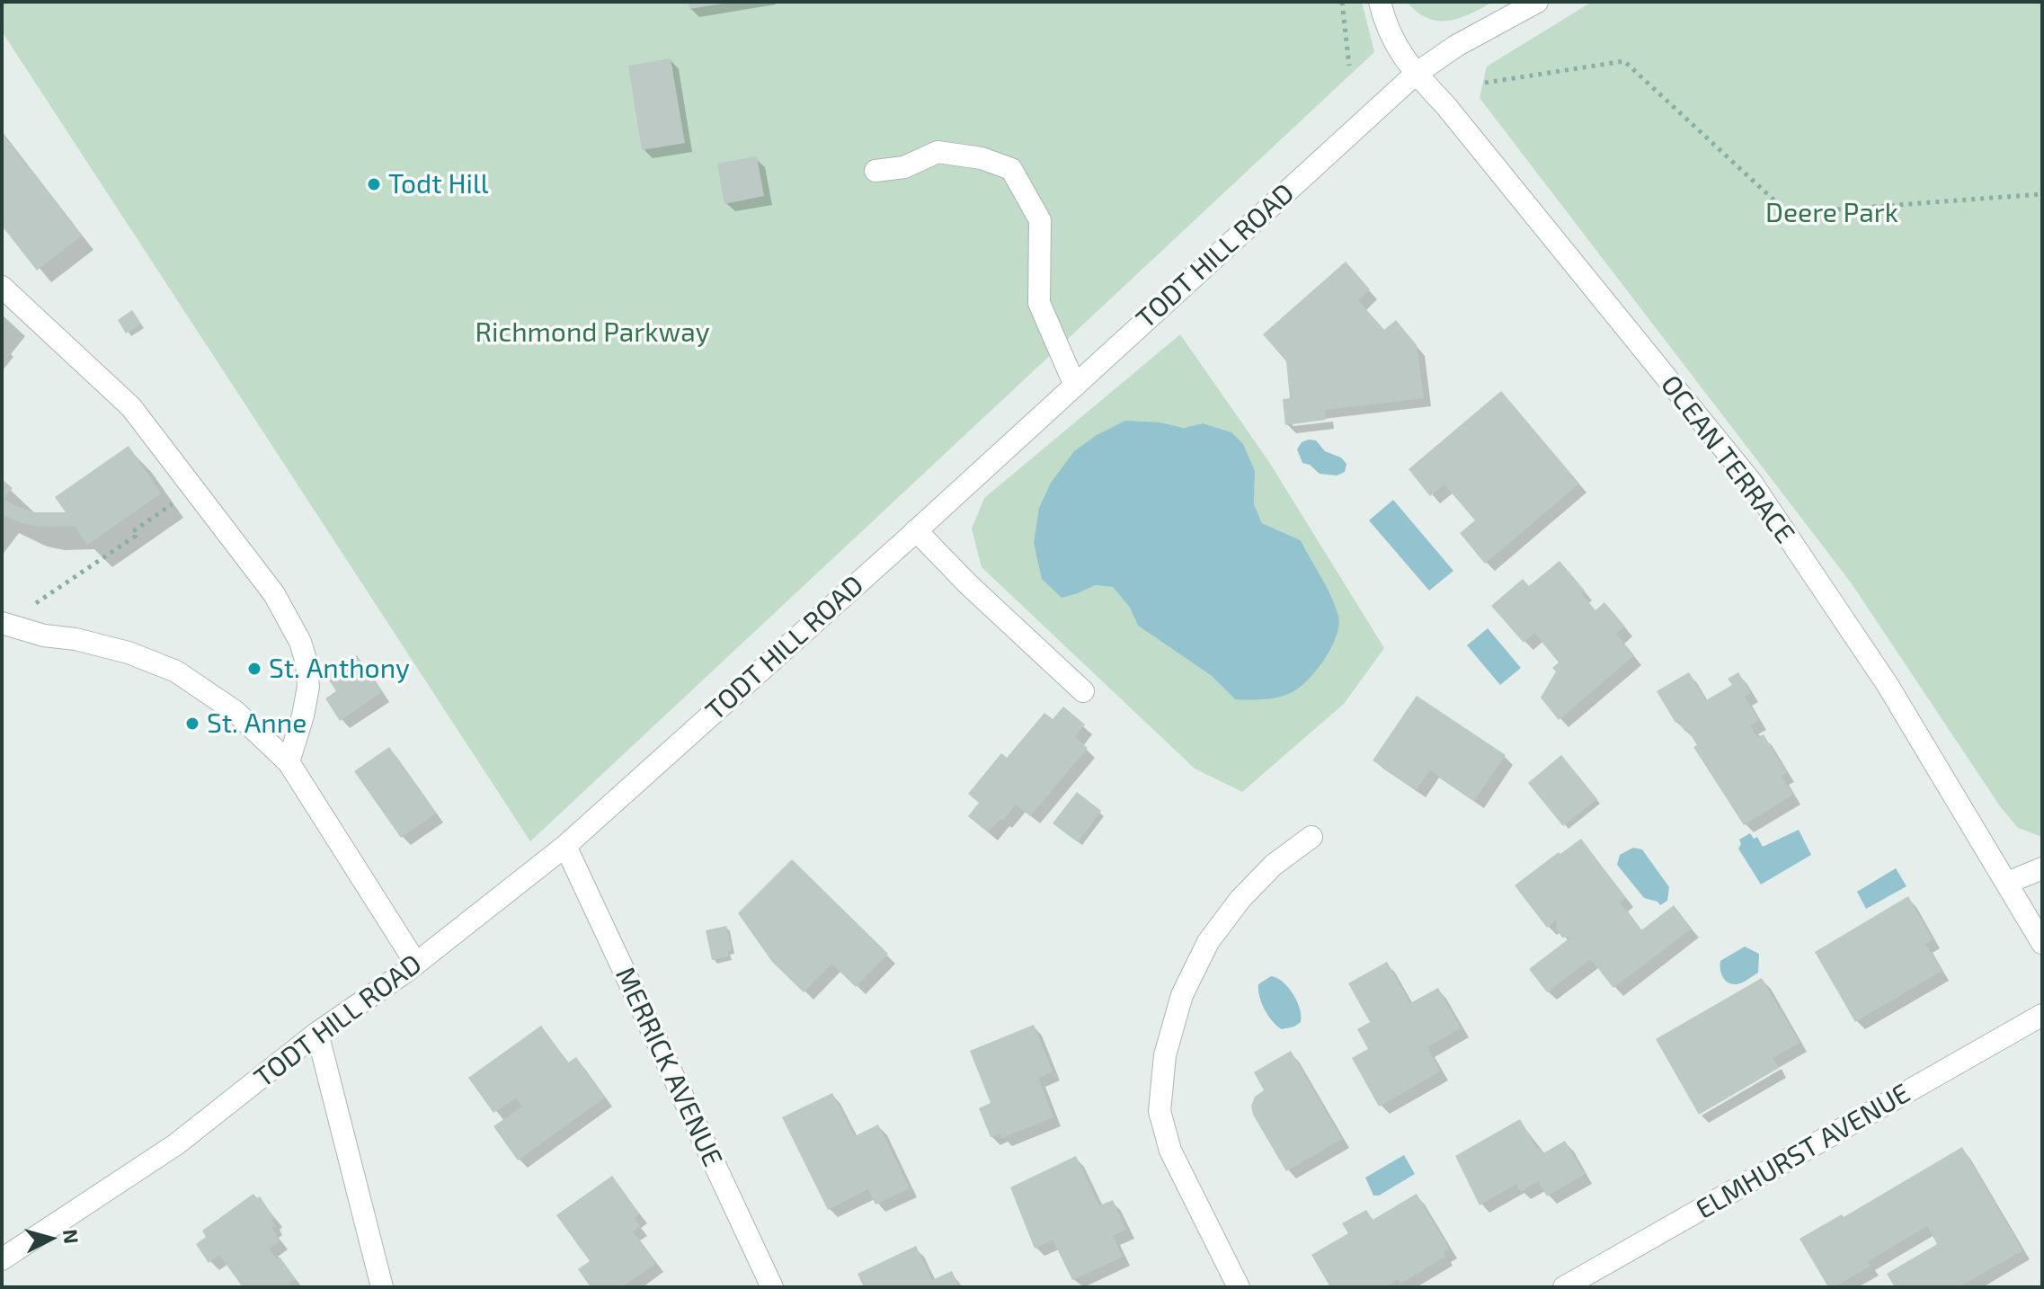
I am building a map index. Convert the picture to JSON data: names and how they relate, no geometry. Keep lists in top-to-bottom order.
{
  "streets": {
    "street": [
      "TODT HILL ROAD",
      "OCEAN TERRACE",
      "MERRICK AVENUE",
      "ELMHURST AVENUE"
    ]
  },
  "crossings": [
    ["TODT HILL ROAD", "OCEAN TERRACE"],
    ["TODT HILL ROAD", "MERRICK AVENUE"]
  ],
  "parks": ["Deere Park", "Richmond Parkway"],
  "places": ["Todt Hill", "St. Anthony", "St. Anne"],
  "north": "right"
}
